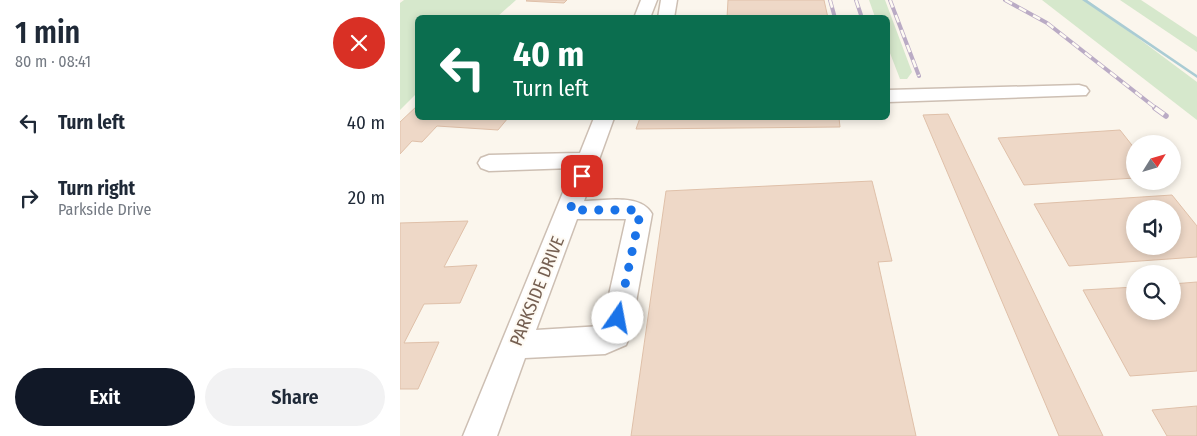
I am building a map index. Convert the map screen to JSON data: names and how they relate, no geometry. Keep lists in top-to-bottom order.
{
  "streets": {
    "street": ["PARKSIDE DRIVE"]
  },
  "north": "top right",
  "page": {
    "heading": ["1 min", "80 m · 08:41"],
    "turn": ["40 m", "Turn left"],
    "list": [
      {
        "name": "Turn left",
        "value": "40 m"
      },
      {
        "name": "Turn right",
        "note": "Parkside Drive",
        "value": "20 m"
      }
    ],
    "buttons": ["Exit", "Share"]
  }
}
